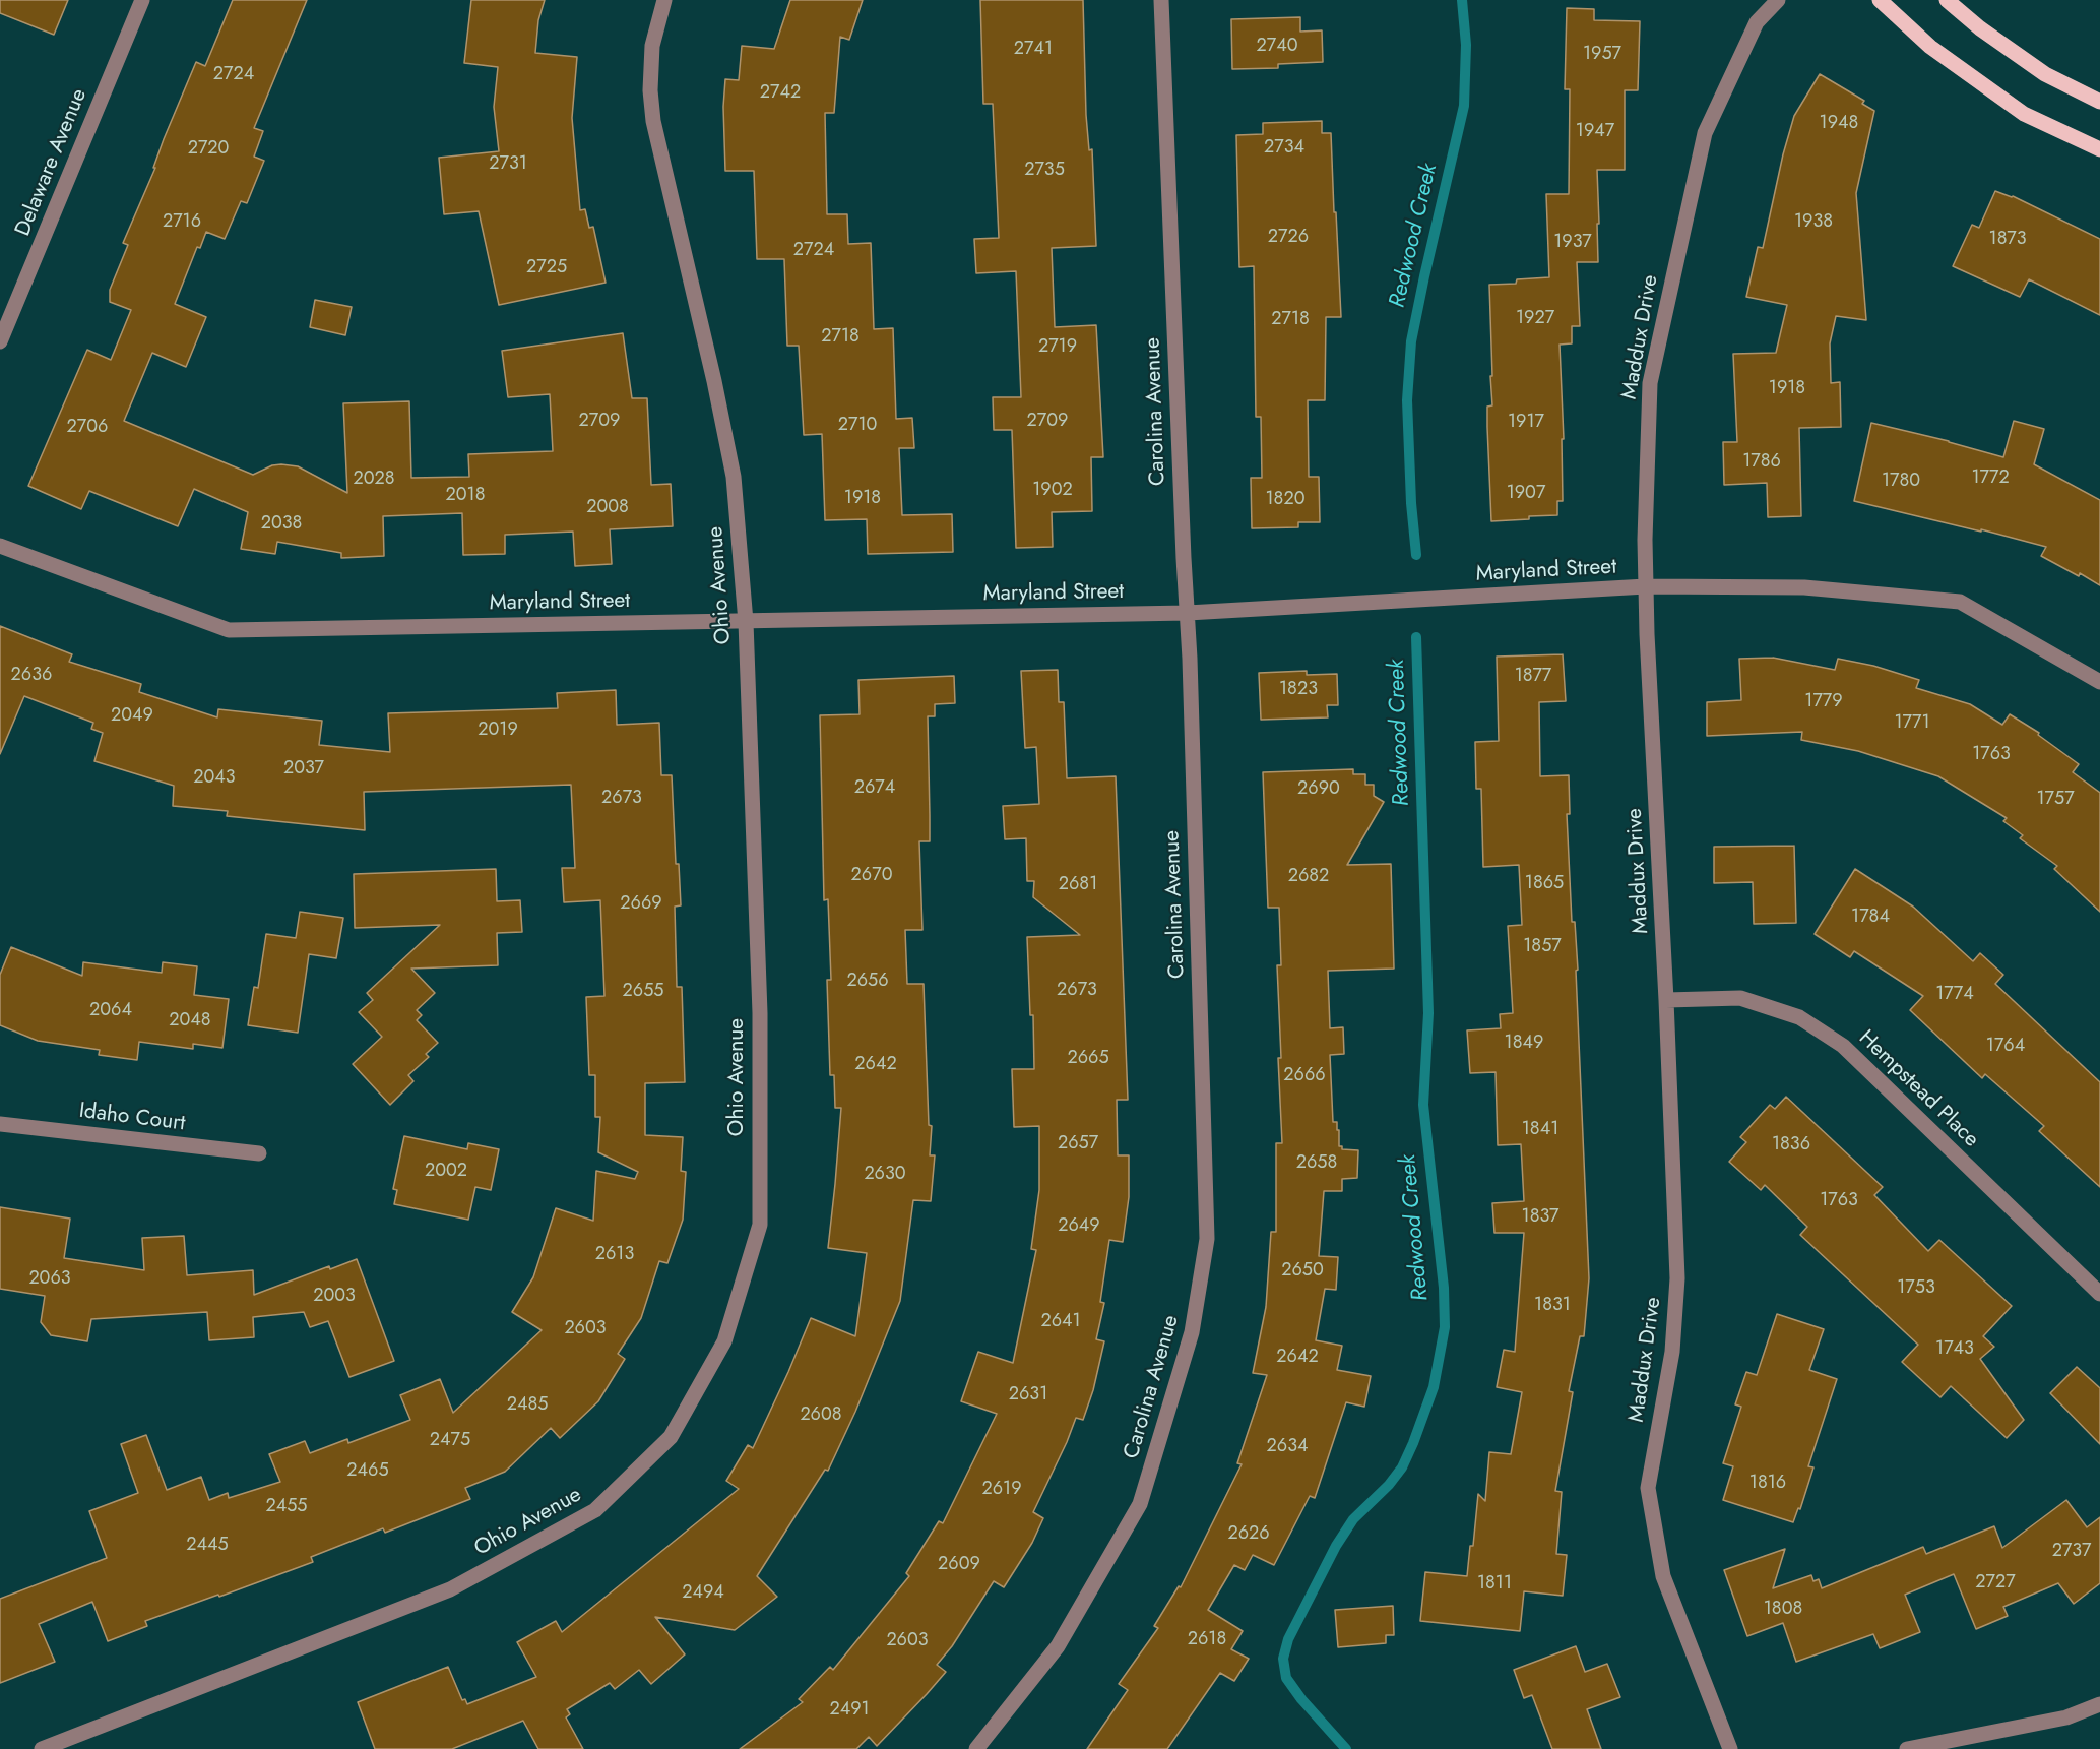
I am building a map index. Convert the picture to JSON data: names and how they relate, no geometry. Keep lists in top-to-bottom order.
{
  "streets": {
    "street": [
      "Delaware Avenue",
      "Maddux Drive",
      "Carolina Avenue",
      "Maryland Street",
      "Ohio Avenue",
      "Hempstead Place",
      "Idaho Court"
    ]
  },
  "crossings": [
    ["Maddux Drive", "Maryland Street"],
    ["Maddux Drive", "Hempstead Place"],
    ["Carolina Avenue", "Maryland Street"],
    ["Maryland Street", "Ohio Avenue"]
  ],
  "water": ["Redwood Creek"],
  "house_numbers": [
    "2740",
    "2741",
    "1957",
    "2724",
    "2742",
    "1948",
    "1947",
    "2734",
    "2720",
    "2731",
    "2735",
    "2716",
    "1938",
    "2726",
    "1873",
    "1937",
    "2724",
    "2725",
    "1927",
    "2718",
    "2718",
    "2719",
    "1918",
    "2709",
    "2709",
    "1917",
    "2710",
    "2706",
    "1786",
    "1772",
    "2028",
    "1780",
    "1902",
    "1907",
    "2018",
    "1918",
    "1820",
    "2008",
    "2038",
    "2636",
    "1877",
    "1823",
    "1779",
    "2049",
    "1771",
    "2019",
    "1763",
    "2037",
    "2043",
    "2674",
    "2690",
    "2673",
    "1757",
    "2670",
    "2682",
    "1865",
    "2681",
    "2669",
    "1784",
    "1857",
    "2656",
    "2673",
    "2655",
    "1774",
    "2064",
    "2048",
    "1849",
    "1764",
    "2665",
    "2642",
    "2666",
    "1841",
    "2657",
    "1836",
    "2658",
    "2002",
    "2630",
    "1763",
    "1837",
    "2649",
    "2613",
    "2650",
    "2063",
    "1753",
    "2003",
    "1831",
    "2641",
    "2603",
    "1743",
    "2642",
    "2631",
    "2485",
    "2608",
    "2475",
    "2634",
    "2465",
    "1816",
    "2619",
    "2455",
    "2626",
    "2445",
    "2737",
    "2609",
    "2727",
    "1811",
    "2494",
    "1808",
    "2618",
    "2603",
    "2491"
  ]
}
